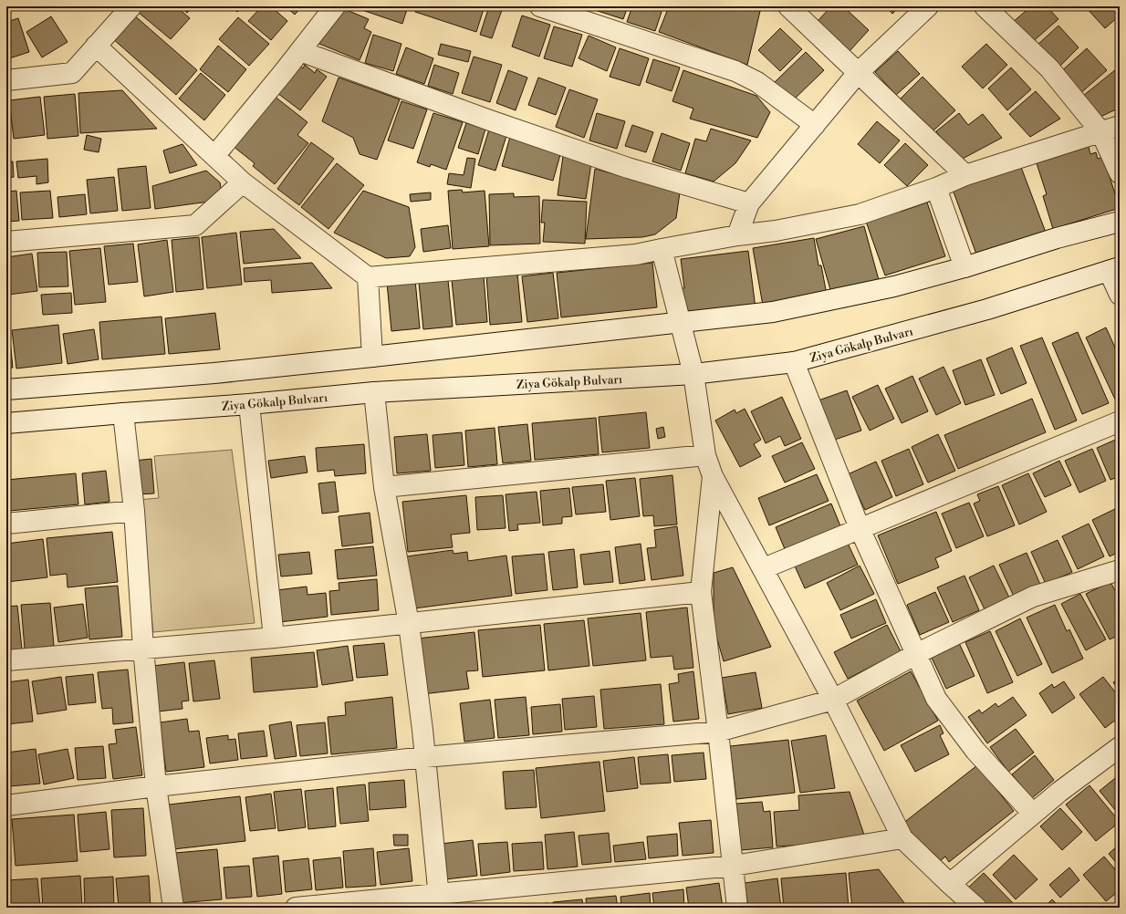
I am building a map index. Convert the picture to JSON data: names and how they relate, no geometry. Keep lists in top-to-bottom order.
{
  "streets": {
    "street": ["Ziya Gökalp Bulvarı"]
  }
}
